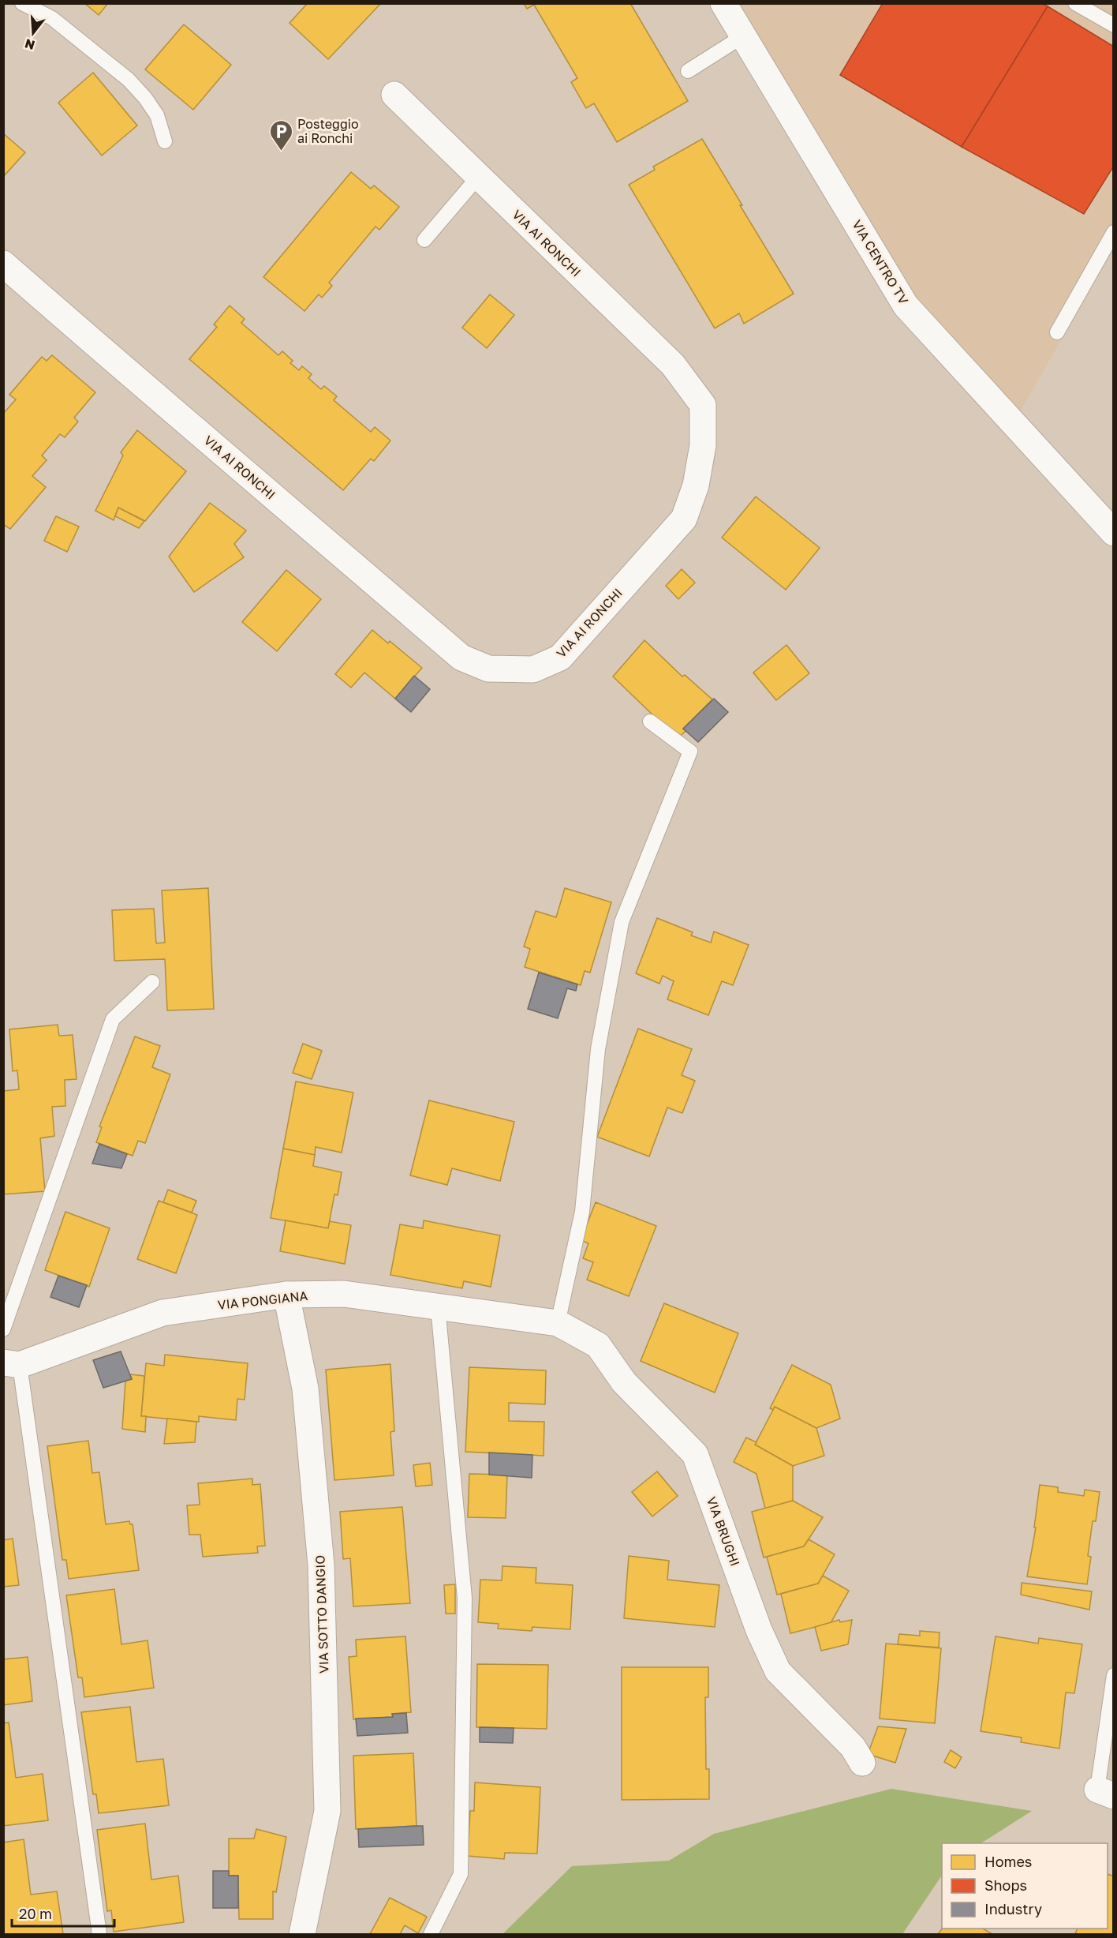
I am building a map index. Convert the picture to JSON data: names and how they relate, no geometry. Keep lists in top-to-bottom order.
{
  "streets": {
    "street": [
      "VIA AI RONCHI",
      "VIA CENTRO TV",
      "VIA PONGIANA",
      "VIA BRUGHI",
      "VIA SOTTO DANGIO"
    ]
  },
  "crossings": [
    ["VIA PONGIANA", "VIA BRUGHI"],
    ["VIA PONGIANA", "VIA SOTTO DANGIO"]
  ],
  "places": {
    "parking": ["Posteggio ai Ronchi"]
  },
  "legend": ["Homes", "Shops", "Industry"],
  "scale_bar": "20 m",
  "north": "bottom"
}
